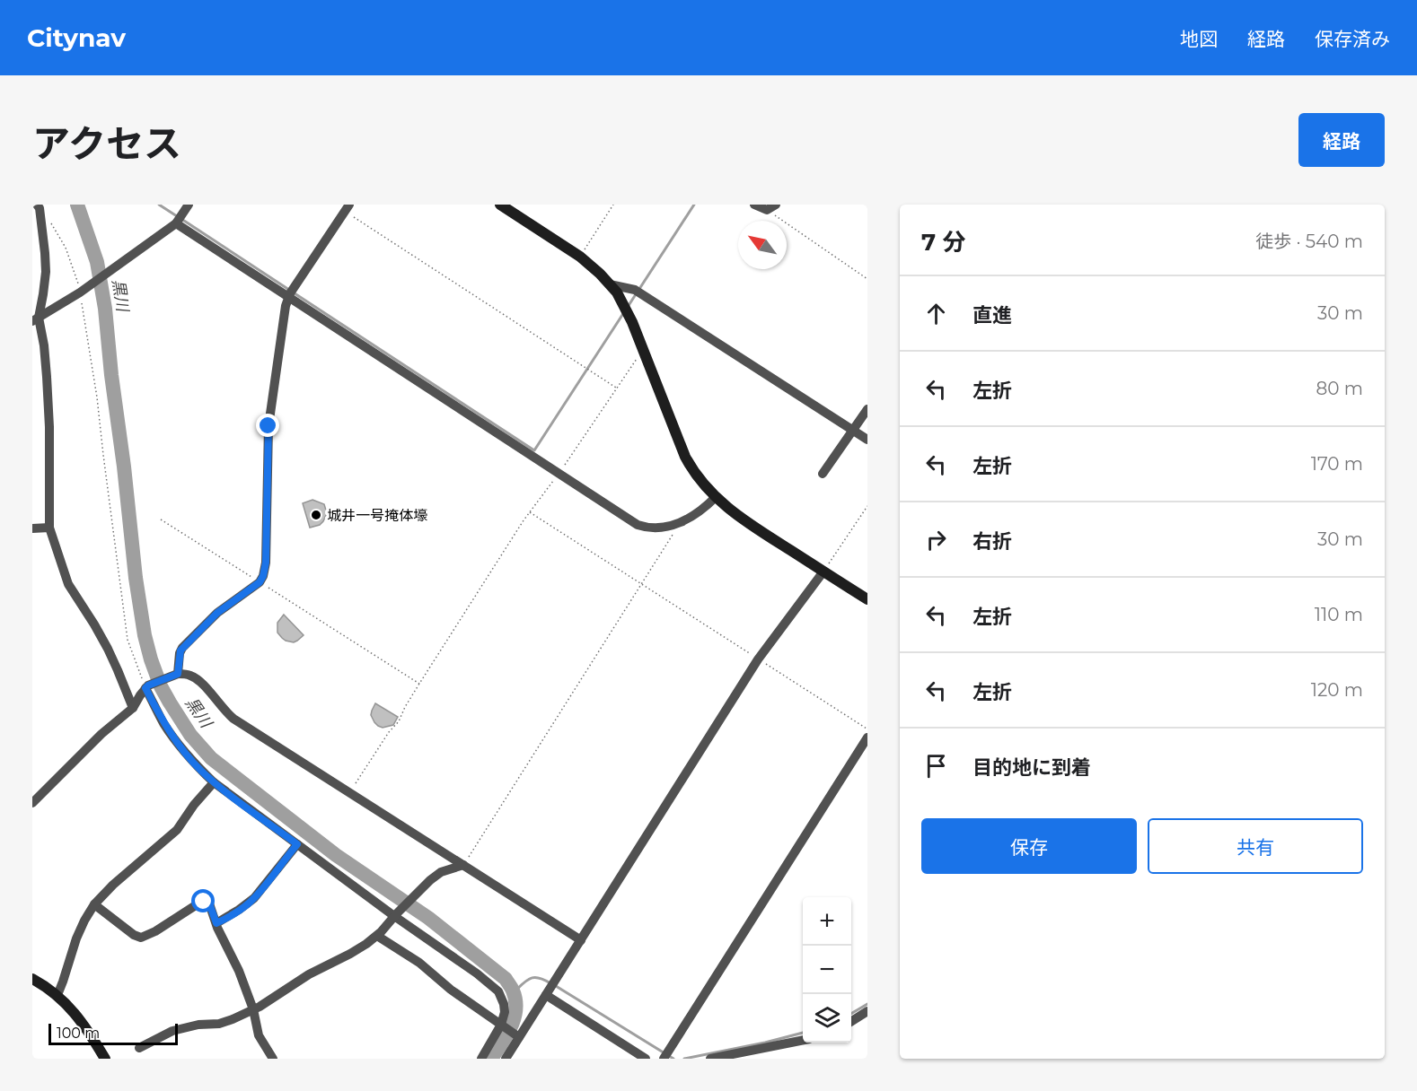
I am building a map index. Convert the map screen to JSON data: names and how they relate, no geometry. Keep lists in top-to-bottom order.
{
  "water": ["黒川"],
  "places": ["城井一号掩体壕"],
  "scale_bar": "100 m",
  "north": "top left",
  "page": {
    "header": "Citynav",
    "nav": ["地図", "経路", "保存済み"],
    "title": "アクセス",
    "buttons": [
      "経路",
      ["保存", "共有"]
    ],
    "heading": ["7 分", "徒歩 · 540 m"],
    "list": [
      ["直進", "30 m"],
      ["左折", "80 m"],
      ["左折", "170 m"],
      ["右折", "30 m"],
      ["左折", "110 m"],
      ["左折", "120 m"],
      "目的地に到着"
    ],
    "map_buttons": ["+", "−"],
    "scale": "100 m"
  }
}
